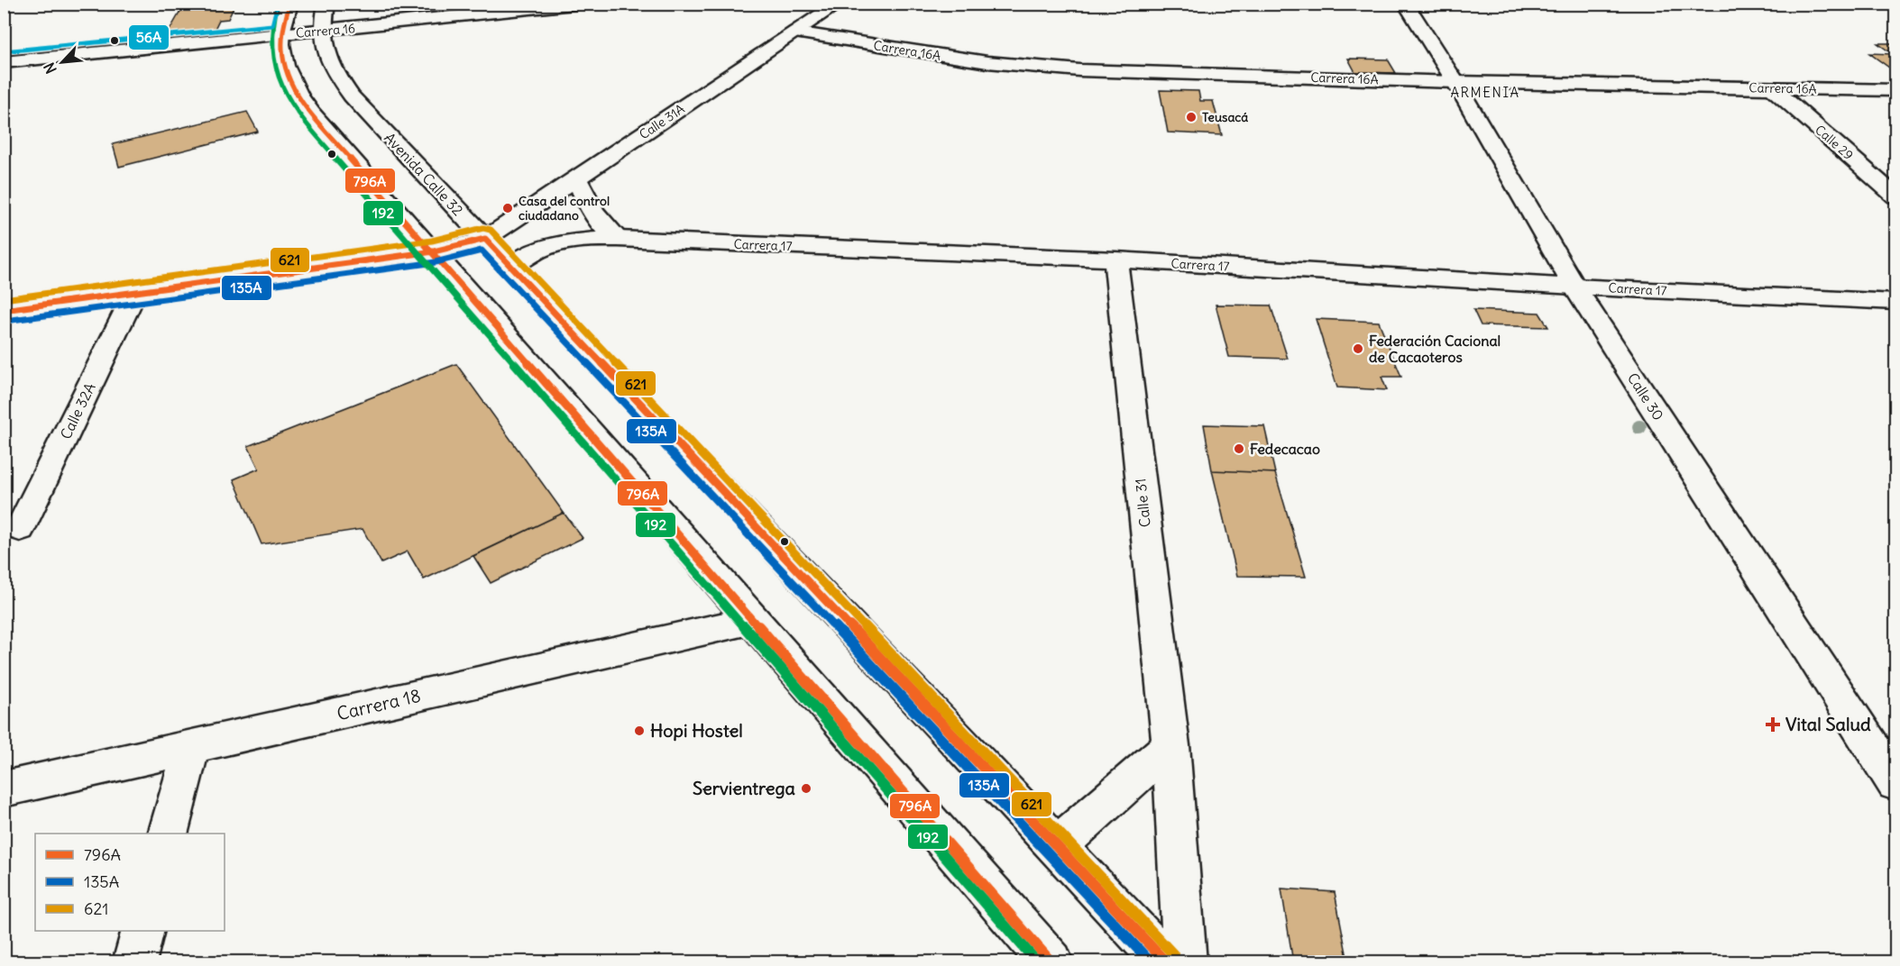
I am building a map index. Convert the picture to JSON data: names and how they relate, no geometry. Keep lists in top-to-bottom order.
{
  "streets": {
    "street": [
      "Carrera 16",
      "Carrera 16A",
      "Calle 31A",
      "Calle 29",
      "Avenida Calle 32",
      "Carrera 17",
      "Calle 30",
      "Calle 32A",
      "Calle 31",
      "Carrera 18"
    ]
  },
  "crossings": [
    ["Carrera 16", "Avenida Calle 32"],
    ["Carrera 16A", "Calle 31A"],
    ["Carrera 16A", "Calle 29"],
    ["Carrera 16A", "Calle 30"],
    ["Calle 31A", "Avenida Calle 32"],
    ["Avenida Calle 32", "Carrera 17"],
    ["Carrera 17", "Calle 30"],
    ["Carrera 17", "Calle 31"]
  ],
  "districts": ["ARMENIA"],
  "places": {
    "other": [
      "Teusacá",
      "Casa del control ciudadano",
      "Federación Cacional de Cacaoteros",
      "Fedecacao",
      "Hopi Hostel",
      "Servientrega"
    ],
    "health": ["Vital Salud"]
  },
  "lines": [
    "transit line 796A",
    "transit line 192",
    "transit line 56A",
    "transit line 621",
    "transit line 135A"
  ],
  "legend": ["796A", "135A", "621"],
  "north": "bottom left"
}
